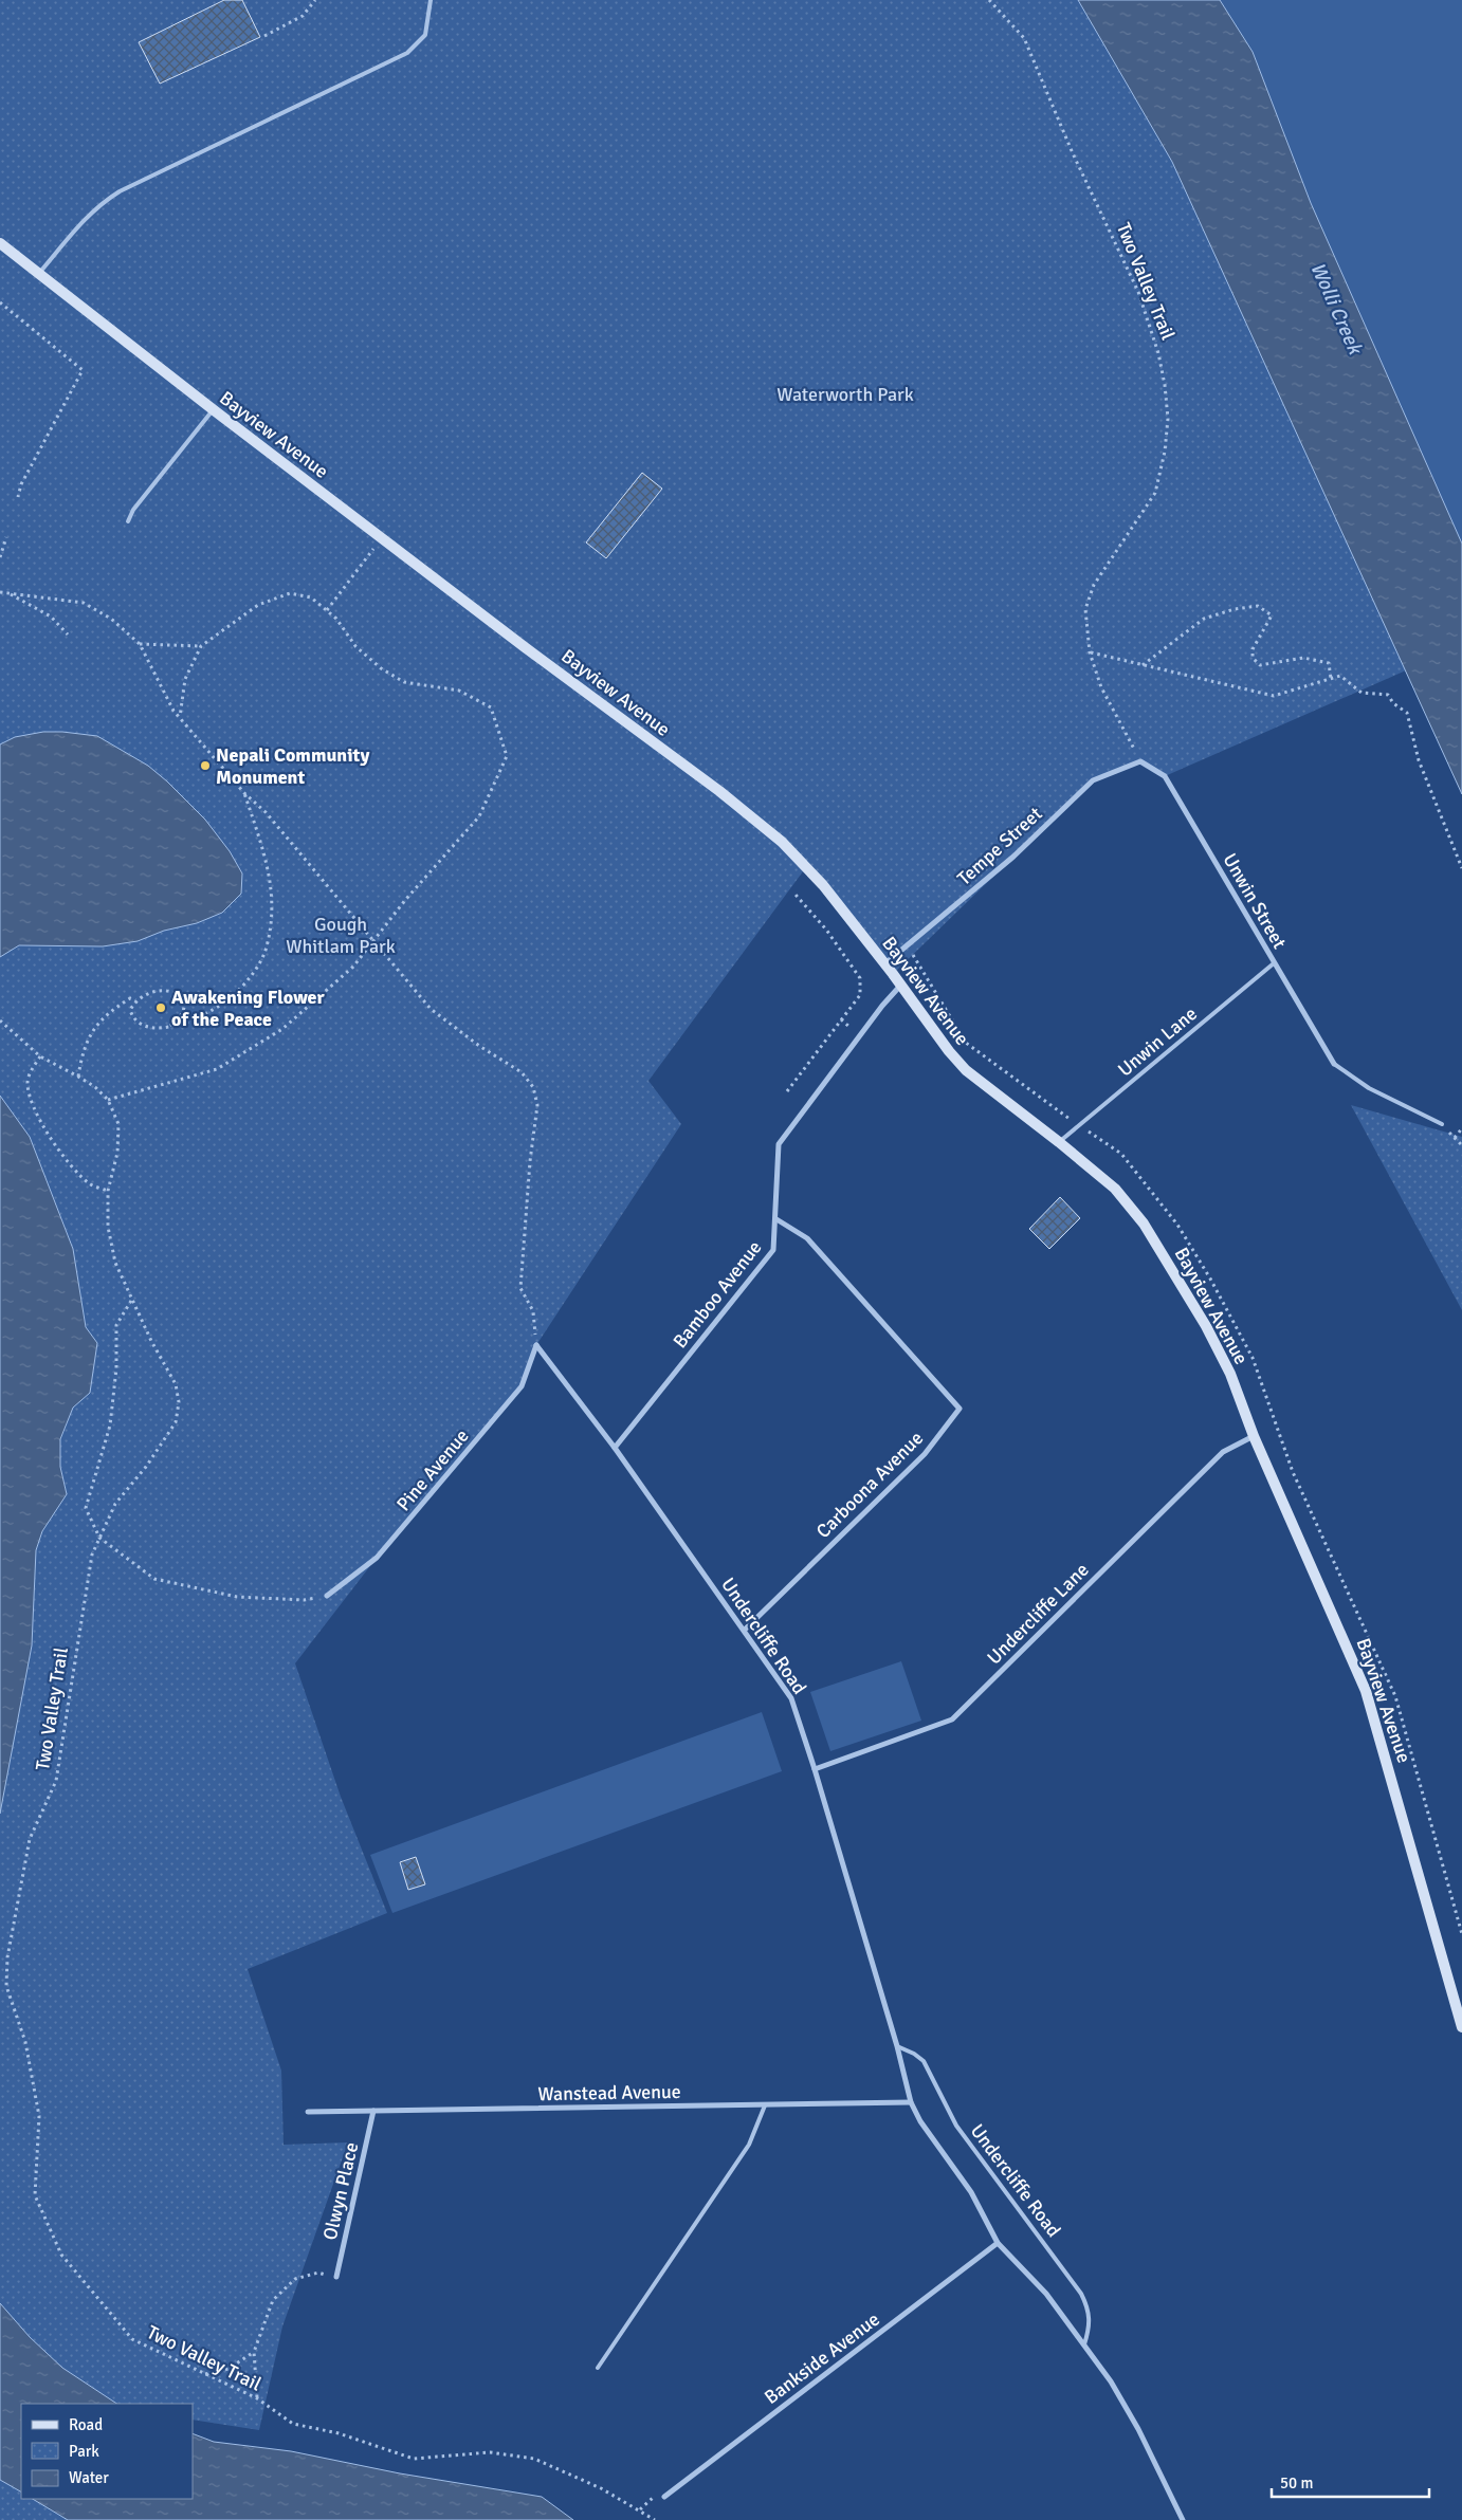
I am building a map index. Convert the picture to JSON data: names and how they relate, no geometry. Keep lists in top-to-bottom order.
{
  "streets": {
    "main road": ["Bayview Avenue"],
    "street": [
      "Tempe Street",
      "Unwin Street",
      "Bamboo Avenue",
      "Pine Avenue",
      "Carboona Avenue",
      "Undercliffe Lane",
      "Undercliffe Road",
      "Wanstead Avenue",
      "Olwyn Place",
      "Bankside Avenue"
    ],
    "lane": ["Unwin Lane"],
    "path": ["Two Valley Trail"]
  },
  "crossings": [
    ["Two Valley Trail", "Tempe Street"],
    ["Two Valley Trail", "Unwin Street"],
    ["Bayview Avenue", "Tempe Street"],
    ["Bayview Avenue", "Unwin Lane"],
    ["Bayview Avenue", "Bamboo Avenue"],
    ["Bayview Avenue", "Undercliffe Lane"],
    ["Tempe Street", "Unwin Street"],
    ["Unwin Street", "Unwin Lane"],
    ["Bamboo Avenue", "Carboona Avenue"],
    ["Bamboo Avenue", "Undercliffe Road"],
    ["Pine Avenue", "Undercliffe Road"],
    ["Carboona Avenue", "Undercliffe Road"],
    ["Undercliffe Lane", "Undercliffe Road"],
    ["Undercliffe Road", "Wanstead Avenue"],
    ["Undercliffe Road", "Bankside Avenue"],
    ["Wanstead Avenue", "Olwyn Place"]
  ],
  "water": ["Wolli Creek"],
  "parks": ["Waterworth Park", "Gough Whitlam Park"],
  "places": ["Nepali Community Monument", "Awakening Flower of the Peace"],
  "legend": ["Road", "Park", "Water"],
  "scale_bar": "50 m"
}
